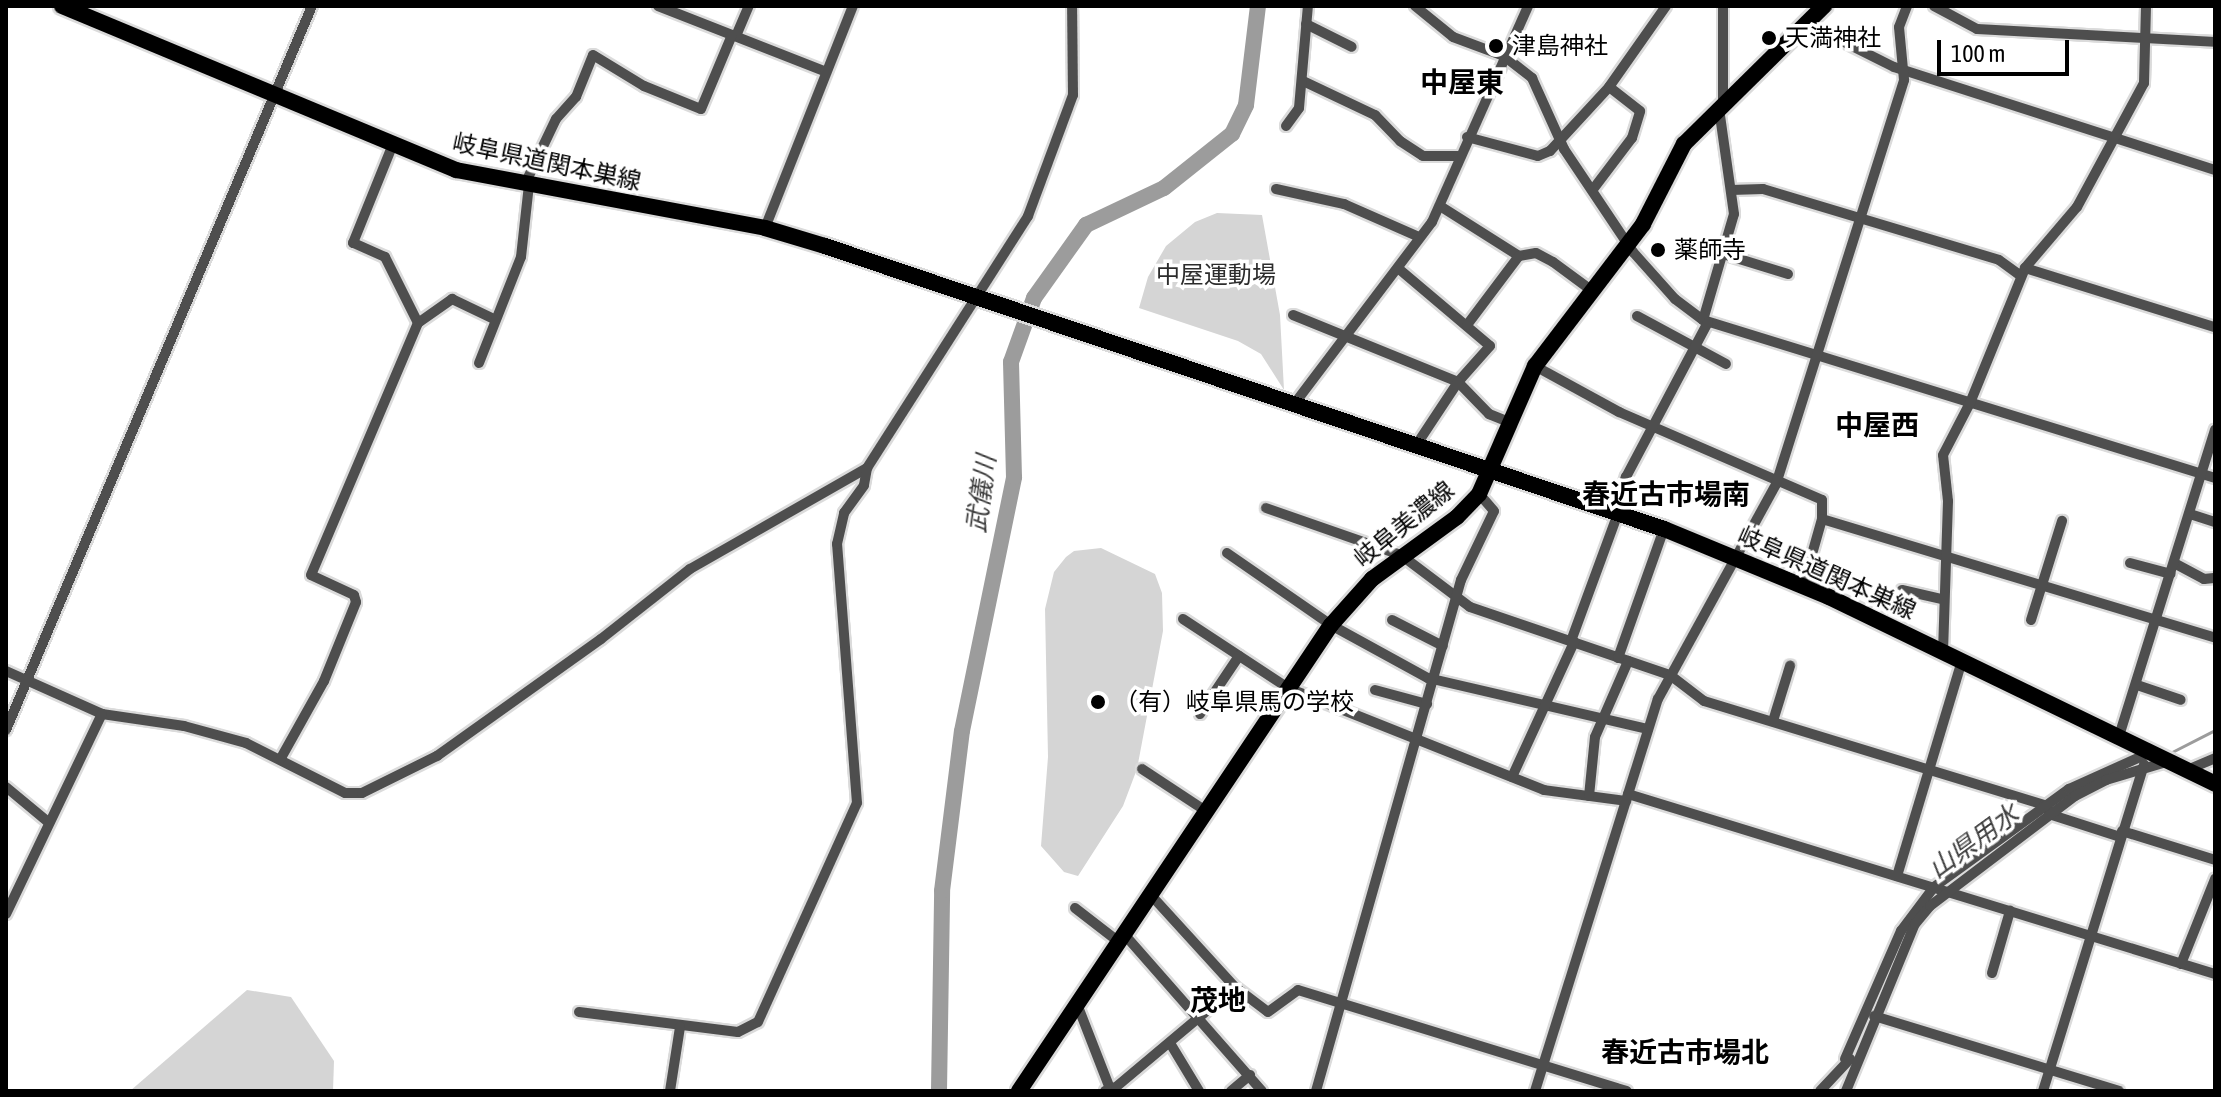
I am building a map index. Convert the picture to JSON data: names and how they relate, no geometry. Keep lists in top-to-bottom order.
{
  "streets": {
    "main road": ["岐阜県道関本巣線", "岐阜美濃線"]
  },
  "crossings": [
    ["岐阜県道関本巣線", "岐阜美濃線"]
  ],
  "districts": [
    "中屋東",
    "中屋西",
    "春近古市場南",
    "茂地",
    "春近古市場北"
  ],
  "water": ["武儀川", "山県用水"],
  "parks": ["中屋運動場"],
  "places": [
    "天満神社",
    "津島神社",
    "薬師寺",
    "（有）岐阜県馬の学校"
  ],
  "scale_bar": "100 m"
}
